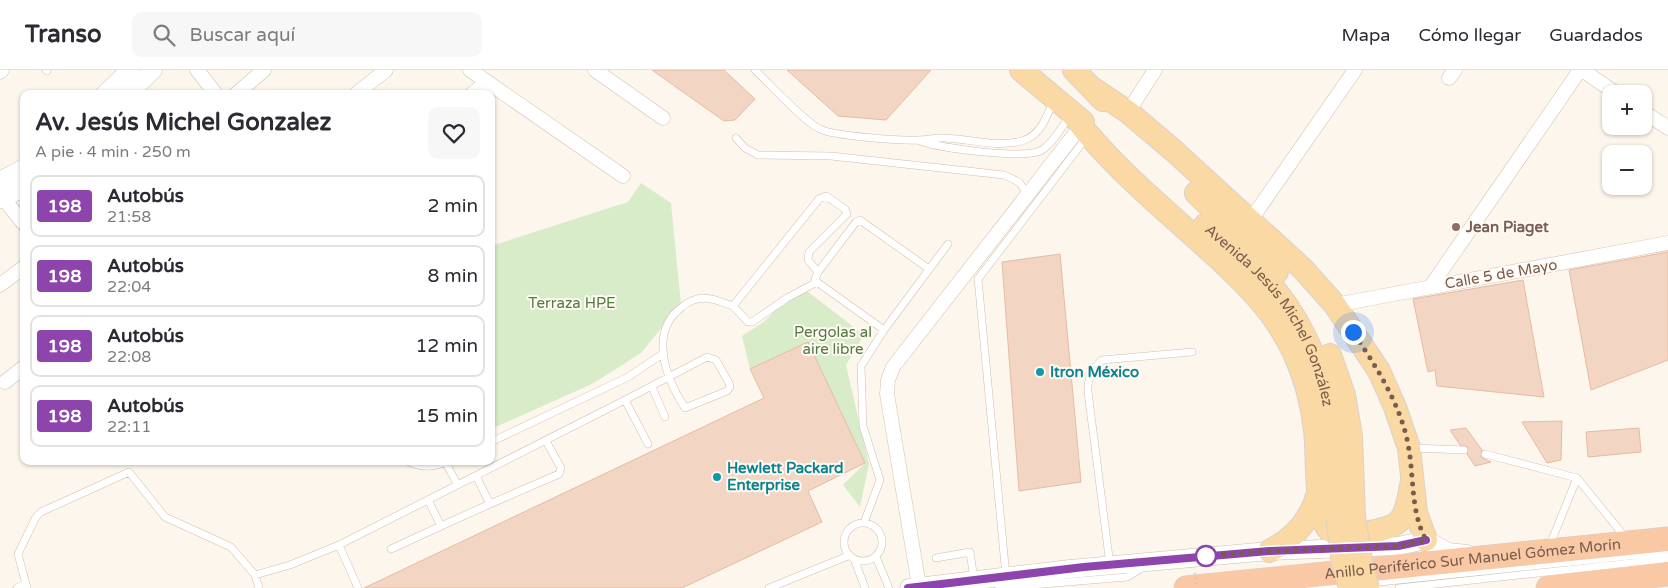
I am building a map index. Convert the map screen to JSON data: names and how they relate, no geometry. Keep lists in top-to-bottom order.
{
  "streets": {
    "highway": ["Anillo Periférico Sur Manuel Gómez Morín"],
    "main road": ["Avenida Jesús Michel González"],
    "street": ["Calle 5 de Mayo"]
  },
  "parks": ["Terraza HPE", "Pergolas al aire libre"],
  "places": ["Jean Piaget", "Itron México", "Hewlett Packard Enterprise"],
  "lines": ["bus line 198"],
  "page": {
    "header": "Transo",
    "search": "Buscar aquí",
    "nav": ["Mapa", "Cómo llegar", "Guardados"],
    "map_buttons": ["+", "−"],
    "heading": ["Av. Jesús Michel Gonzalez", "A pie · 4 min · 250 m"],
    "list": [
      {
        "mark": "198",
        "name": "Autobús",
        "note": "21:58",
        "value": "2 min"
      },
      {
        "mark": "198",
        "name": "Autobús",
        "note": "22:04",
        "value": "8 min"
      },
      {
        "mark": "198",
        "name": "Autobús",
        "note": "22:08",
        "value": "12 min"
      },
      {
        "mark": "198",
        "name": "Autobús",
        "note": "22:11",
        "value": "15 min"
      }
    ]
  }
}
